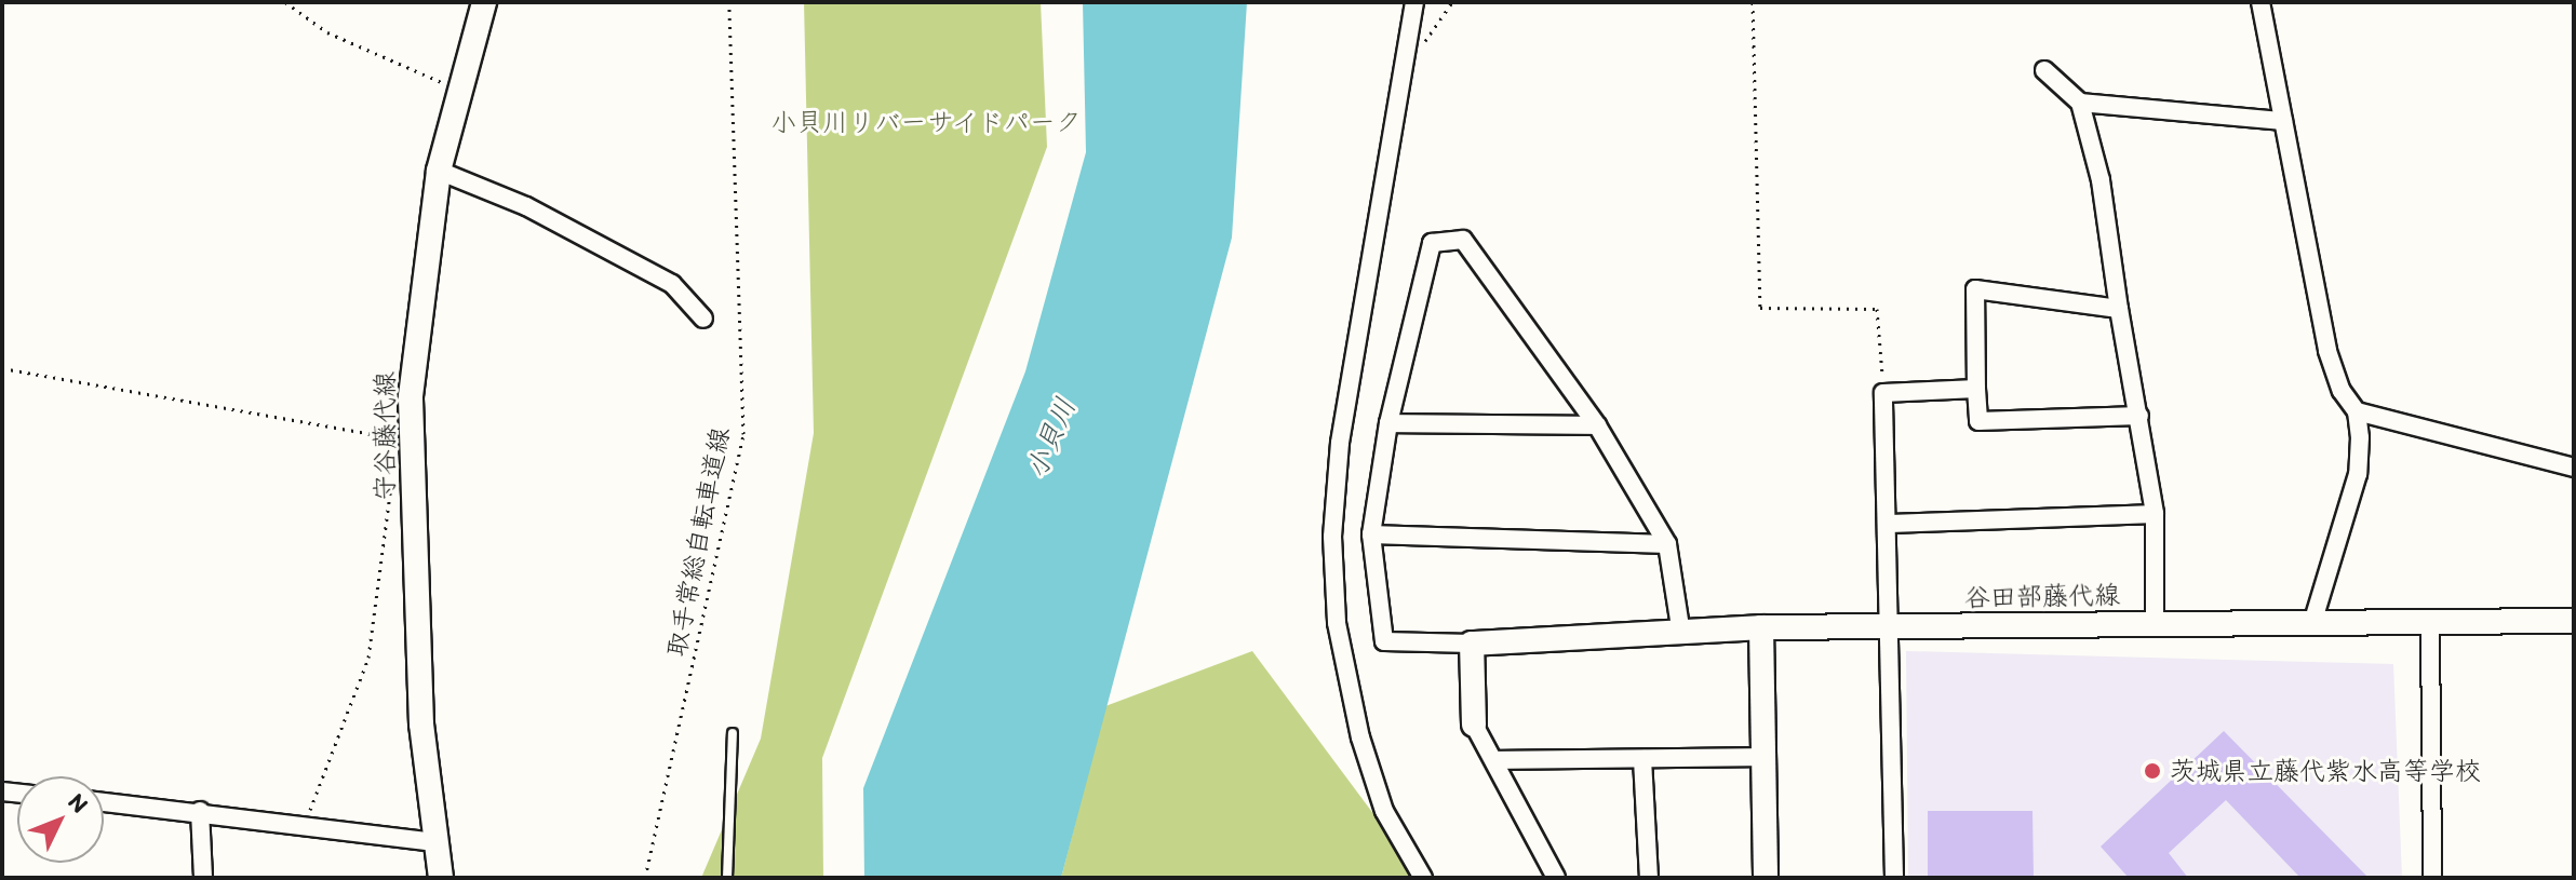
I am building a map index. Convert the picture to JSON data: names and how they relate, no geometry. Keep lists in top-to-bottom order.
{
  "streets": {
    "main road": ["守谷藤代線", "谷田部藤代線"],
    "path": ["取手常総自転車道線"]
  },
  "water": ["小貝川"],
  "parks": ["小貝川リバーサイドパーク"],
  "places": ["茨城県立藤代紫水高等学校"],
  "north": "top right"
}
